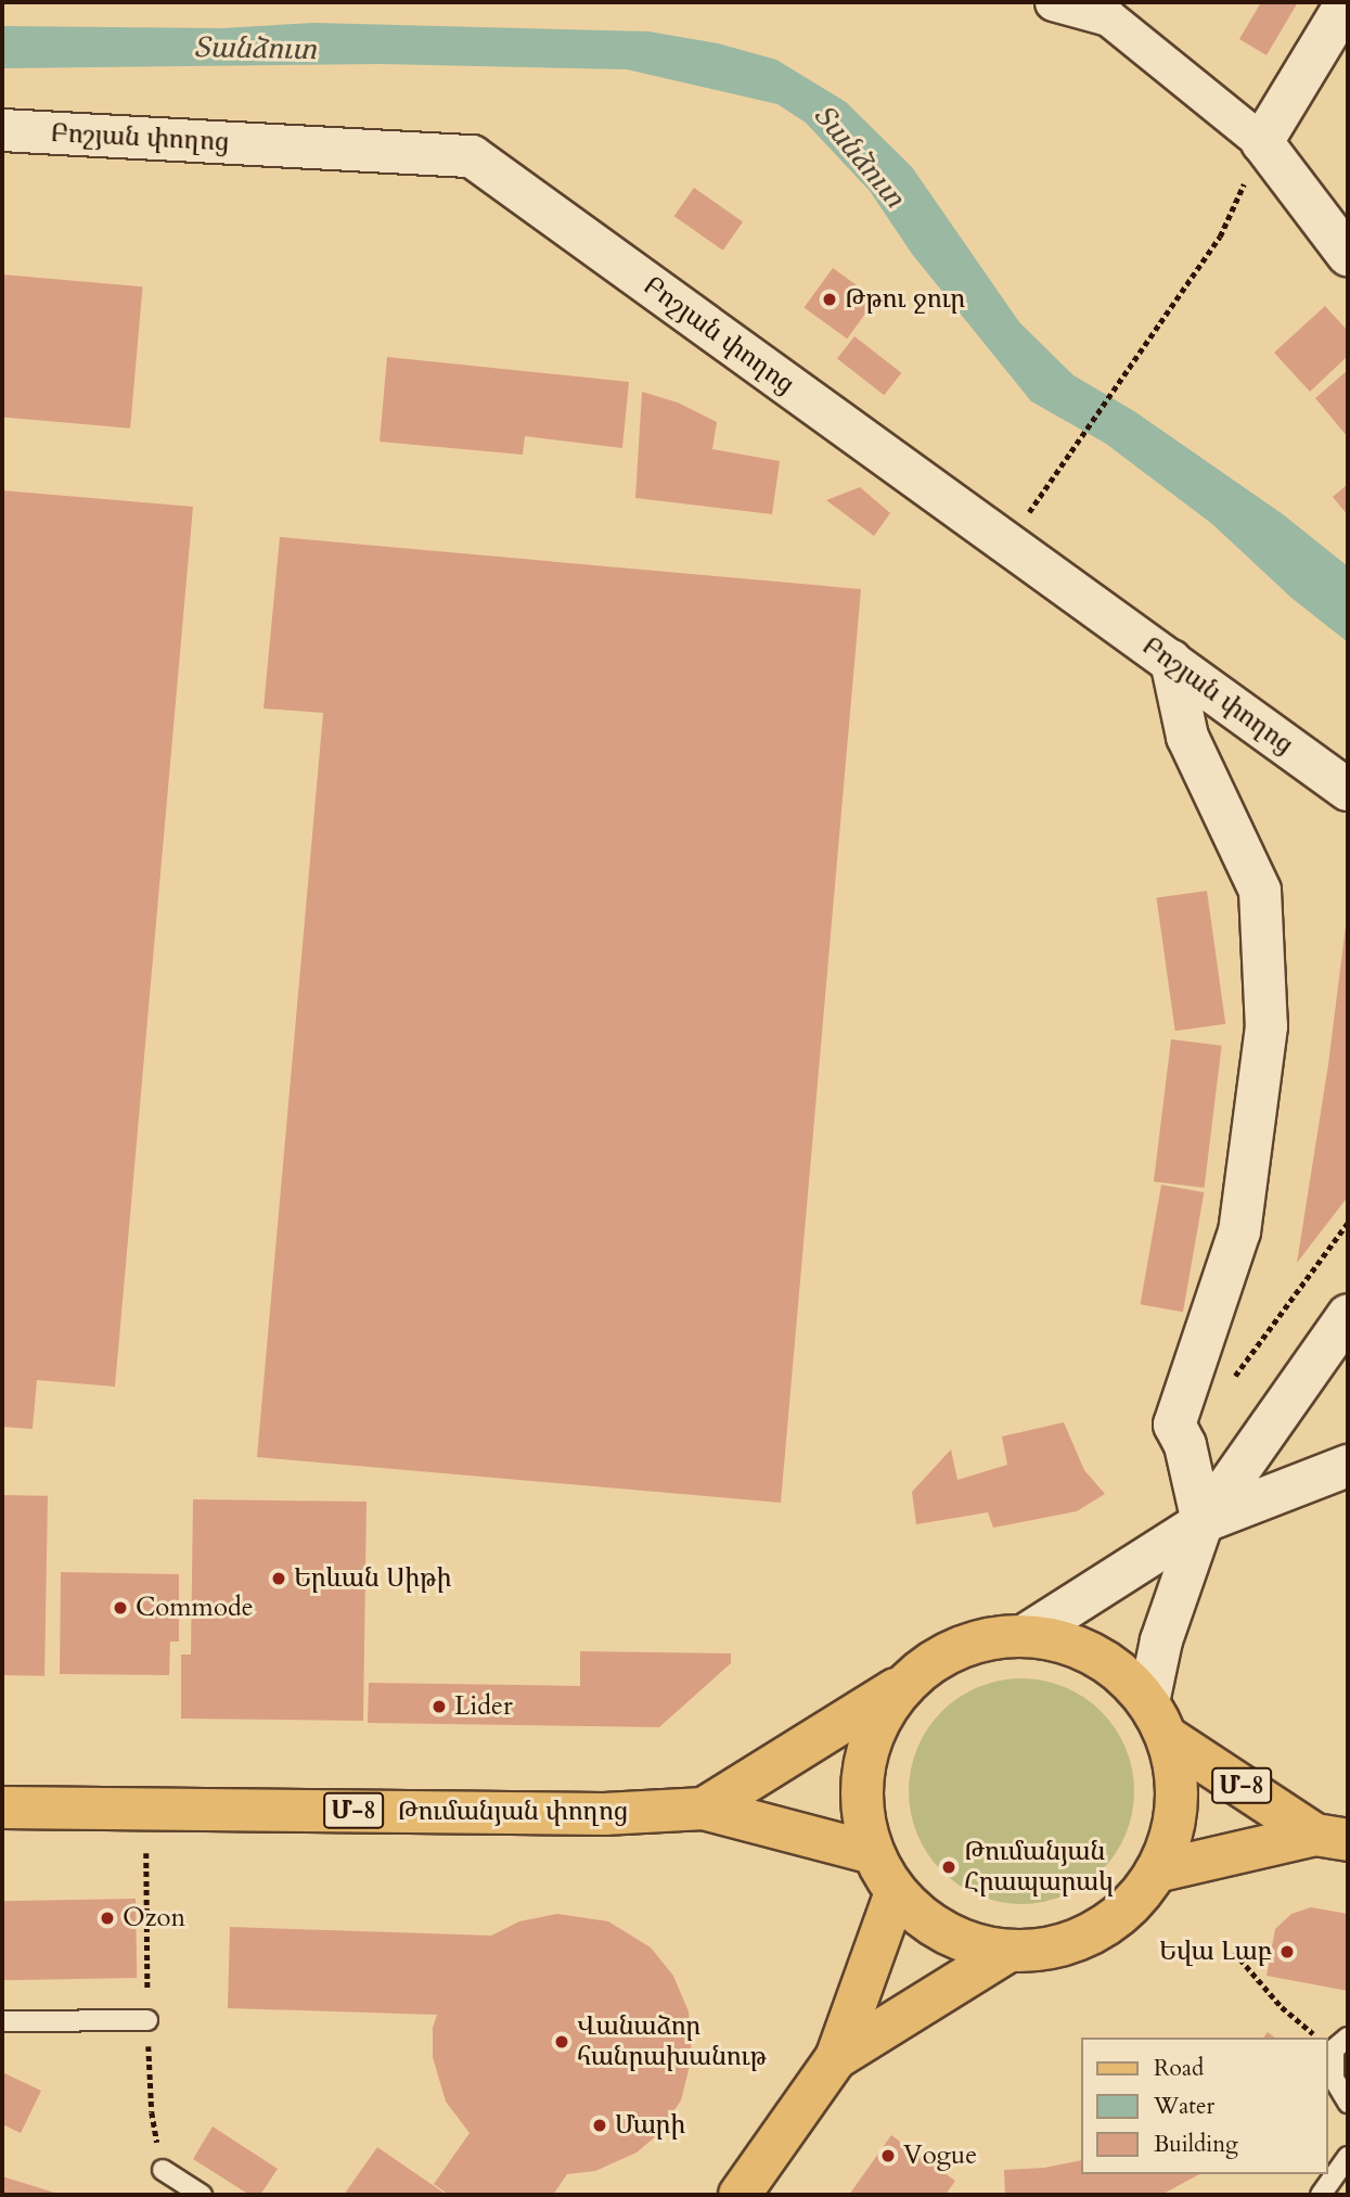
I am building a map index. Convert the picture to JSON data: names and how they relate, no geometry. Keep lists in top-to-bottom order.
{
  "streets": {
    "main road": ["Մ-8", "Թումանյան փողոց"],
    "street": ["Բոշյան փողոց"]
  },
  "crossings": [
    ["Մ-8", "Թումանյան փողոց"]
  ],
  "water": ["Տանձուտ"],
  "places": [
    "Թթու ջուր",
    "Երևան Սիթի",
    "Commode",
    "Lider",
    "Թումանյան Հրապարակ",
    "Ozon",
    "Եվա Լաբ",
    "Վանաձոր հանրախանութ",
    "Մարի",
    "Vogue"
  ],
  "legend": ["Road", "Water", "Building"]
}
